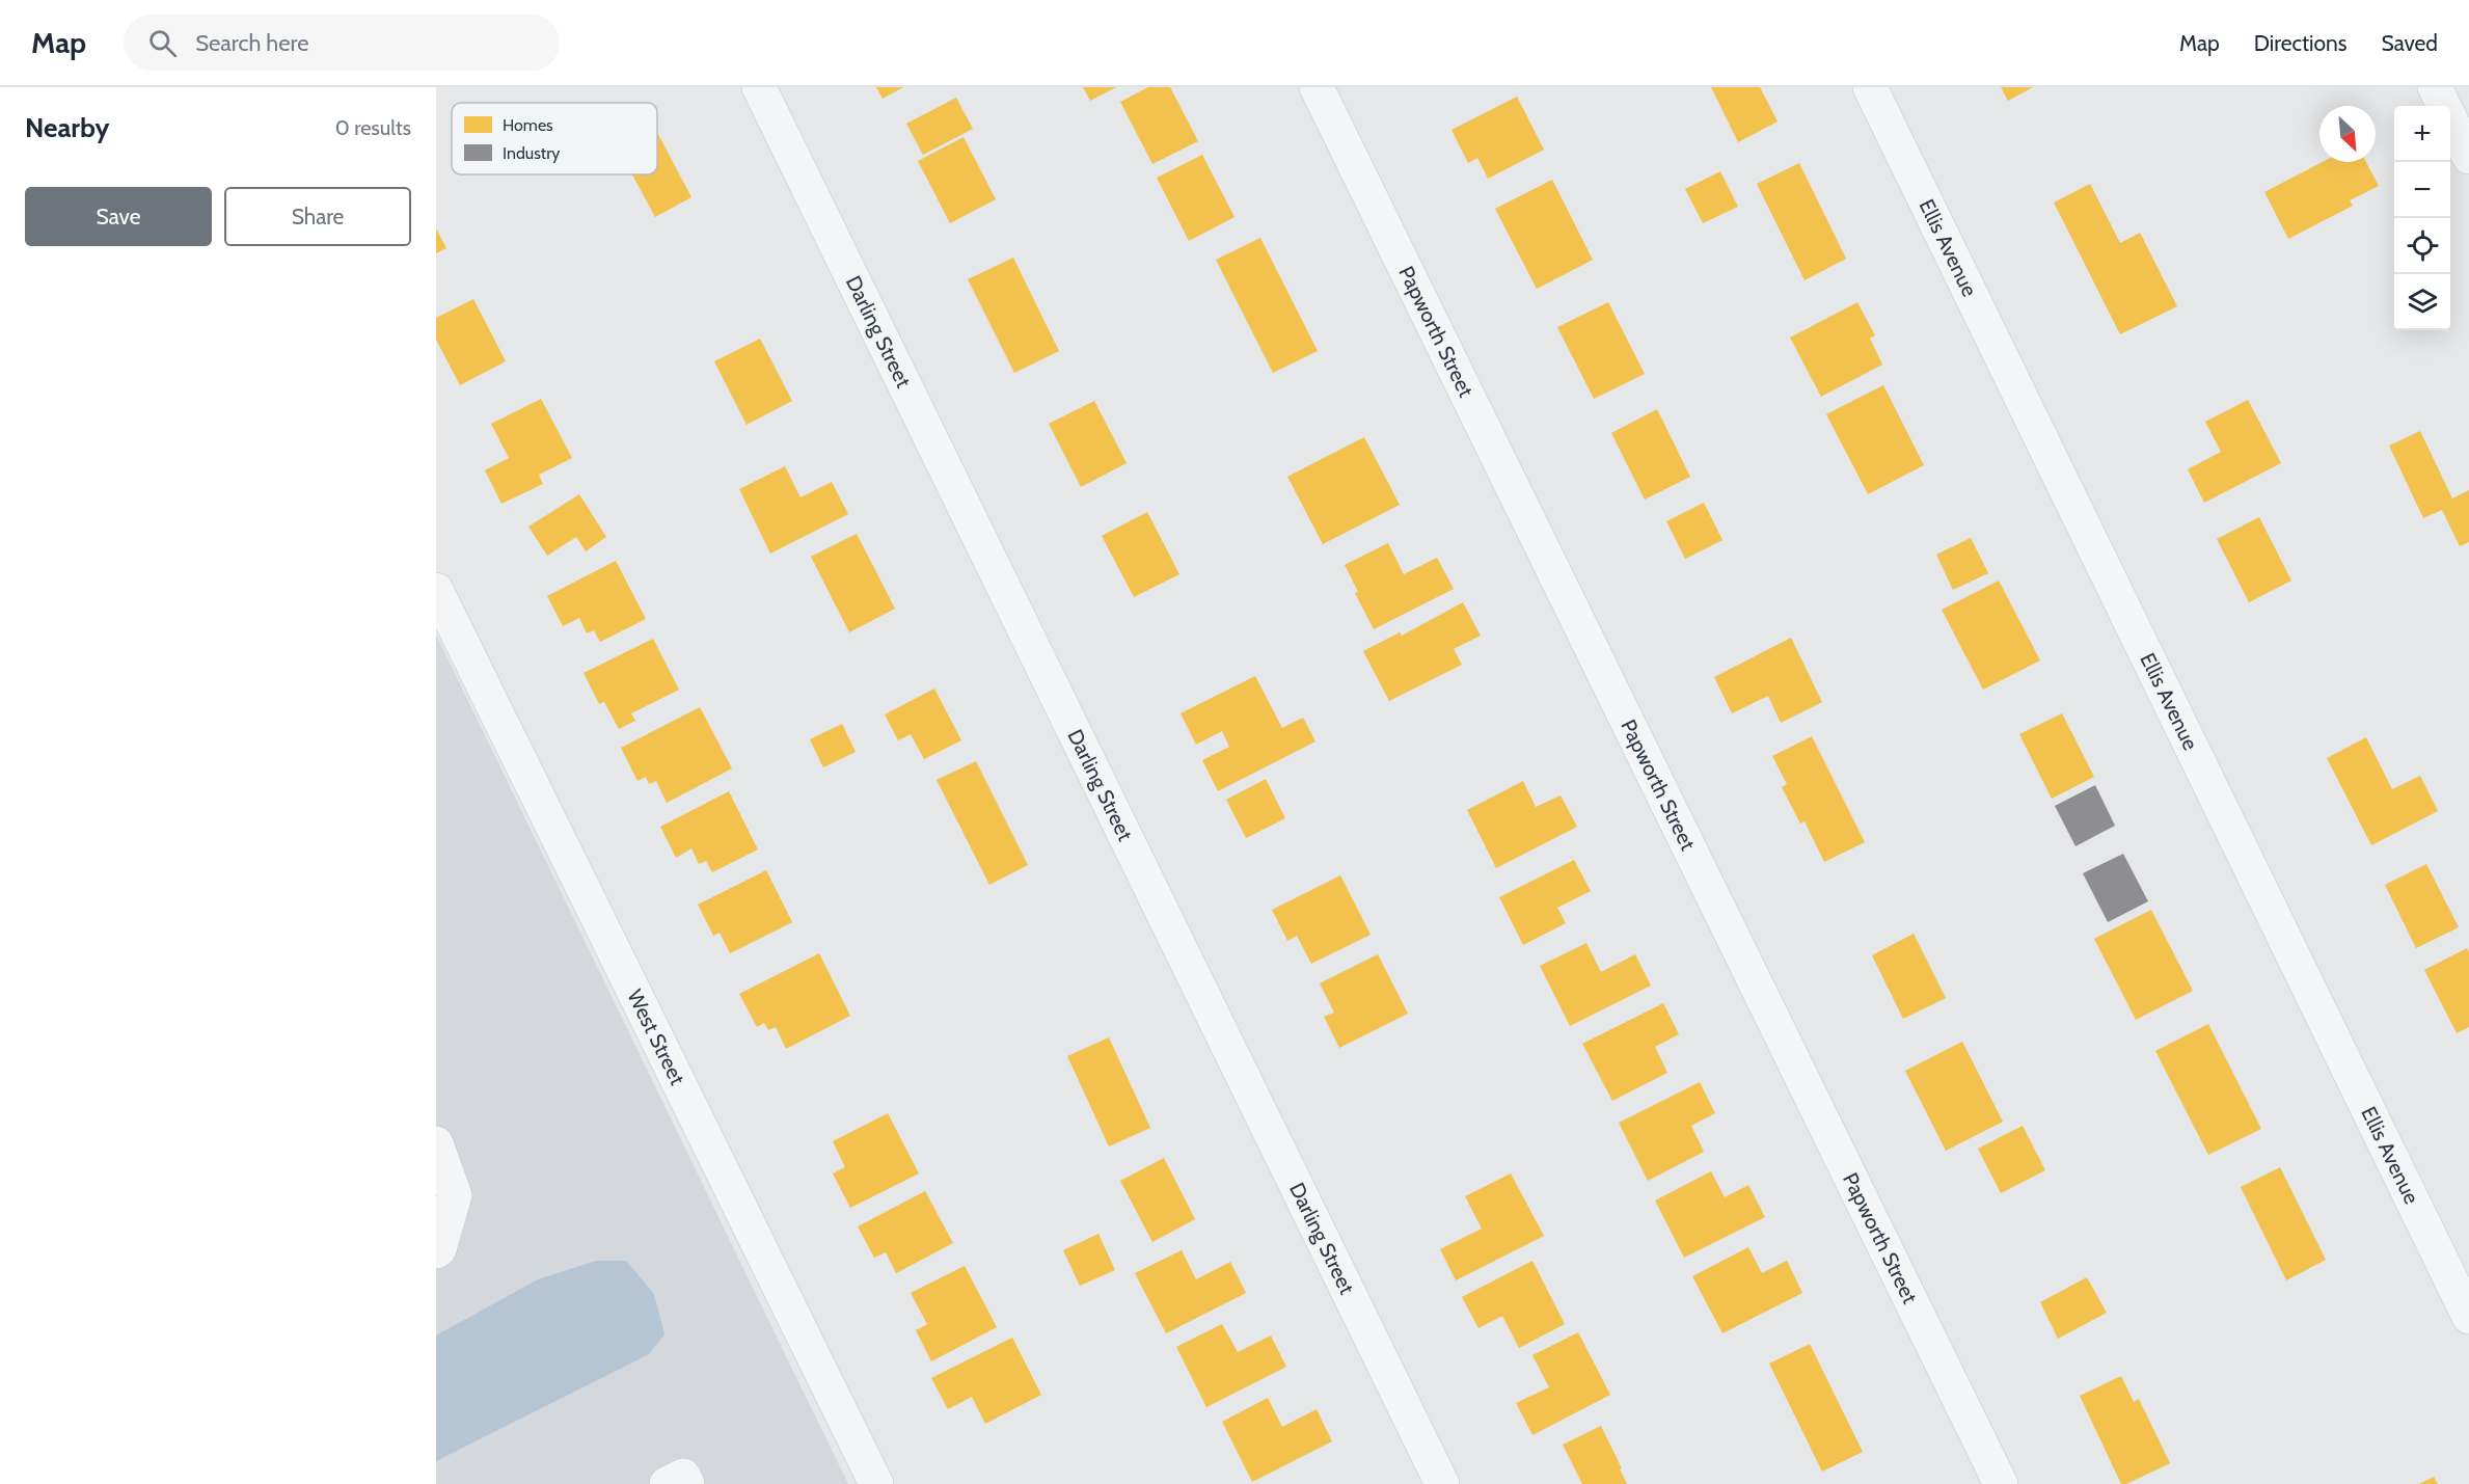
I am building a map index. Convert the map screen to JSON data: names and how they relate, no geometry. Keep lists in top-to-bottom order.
{
  "streets": {
    "street": [
      "Ellis Avenue",
      "Darling Street",
      "Papworth Street",
      "West Street"
    ]
  },
  "legend": ["Homes", "Industry"],
  "north": "bottom right",
  "page": {
    "header": "Map",
    "search": "Search here",
    "nav": ["Map", "Directions", "Saved"],
    "heading": ["Nearby", "0 results"],
    "map_buttons": ["+", "−"],
    "buttons": ["Save", "Share"]
  }
}
